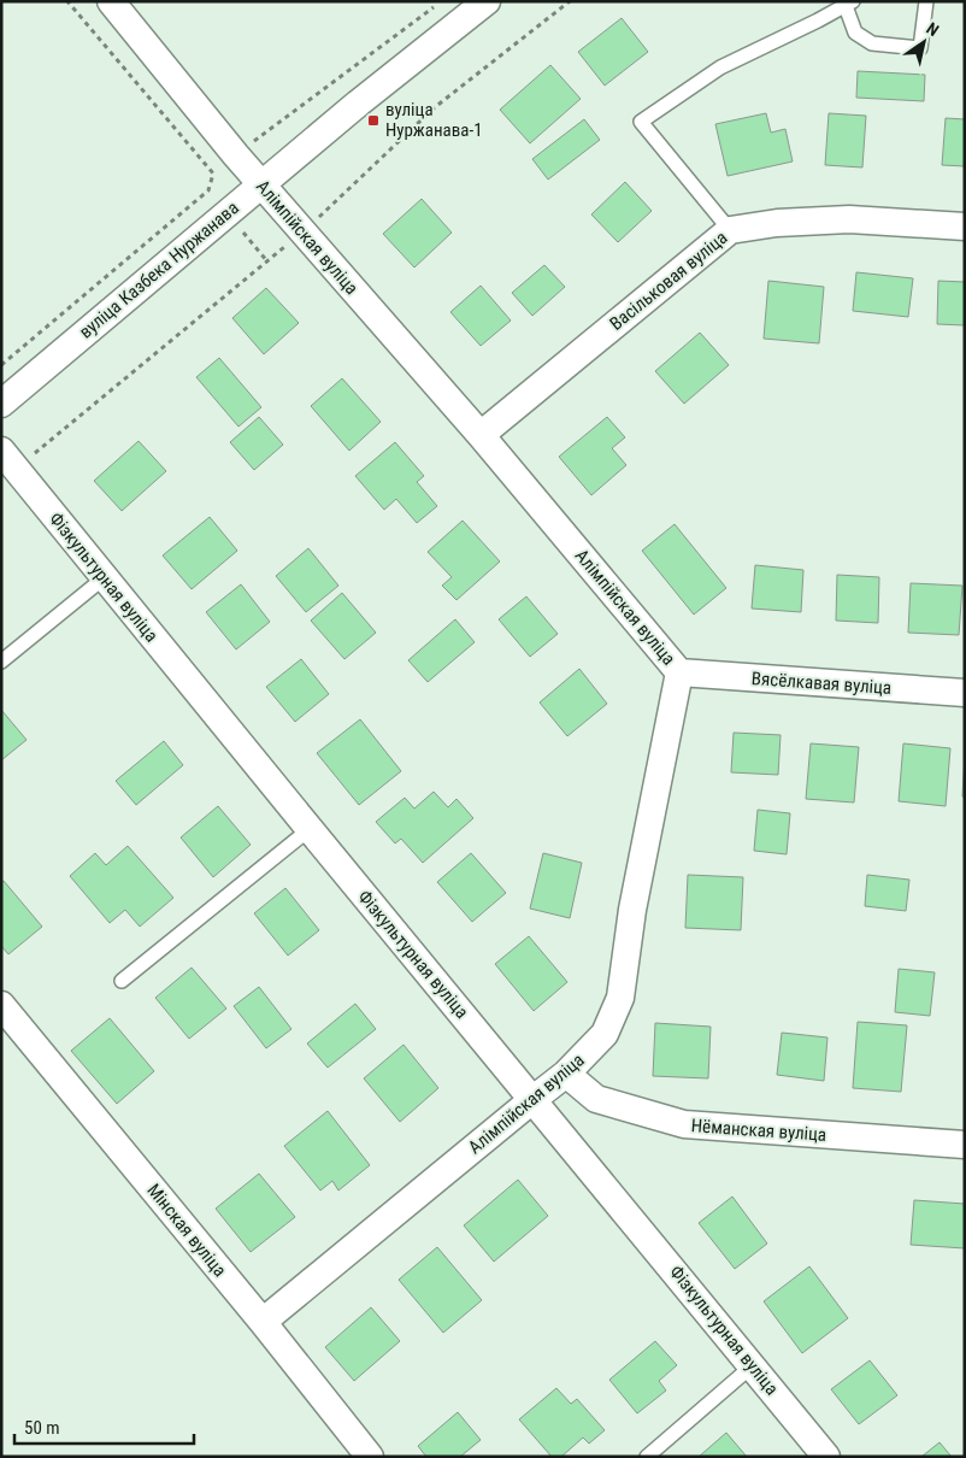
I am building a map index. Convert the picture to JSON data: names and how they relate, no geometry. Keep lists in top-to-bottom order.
{
  "streets": {
    "street": [
      "Алімпійская вуліца",
      "вуліца Казбека Нуржанава",
      "Васільковая вуліца",
      "Фізкультурная вуліца",
      "Вясёлкавая вуліца",
      "Нёманская вуліца",
      "Мінская вуліца"
    ]
  },
  "crossings": [
    ["Алімпійская вуліца", "вуліца Казбека Нуржанава"],
    ["Алімпійская вуліца", "Васільковая вуліца"],
    ["Алімпійская вуліца", "Фізкультурная вуліца"],
    ["Алімпійская вуліца", "Вясёлкавая вуліца"],
    ["Алімпійская вуліца", "Нёманская вуліца"],
    ["Алімпійская вуліца", "Мінская вуліца"]
  ],
  "places": {
    "transit": ["вуліца Нуржанава-1"]
  },
  "scale_bar": "50 m",
  "north": "top right"
}
